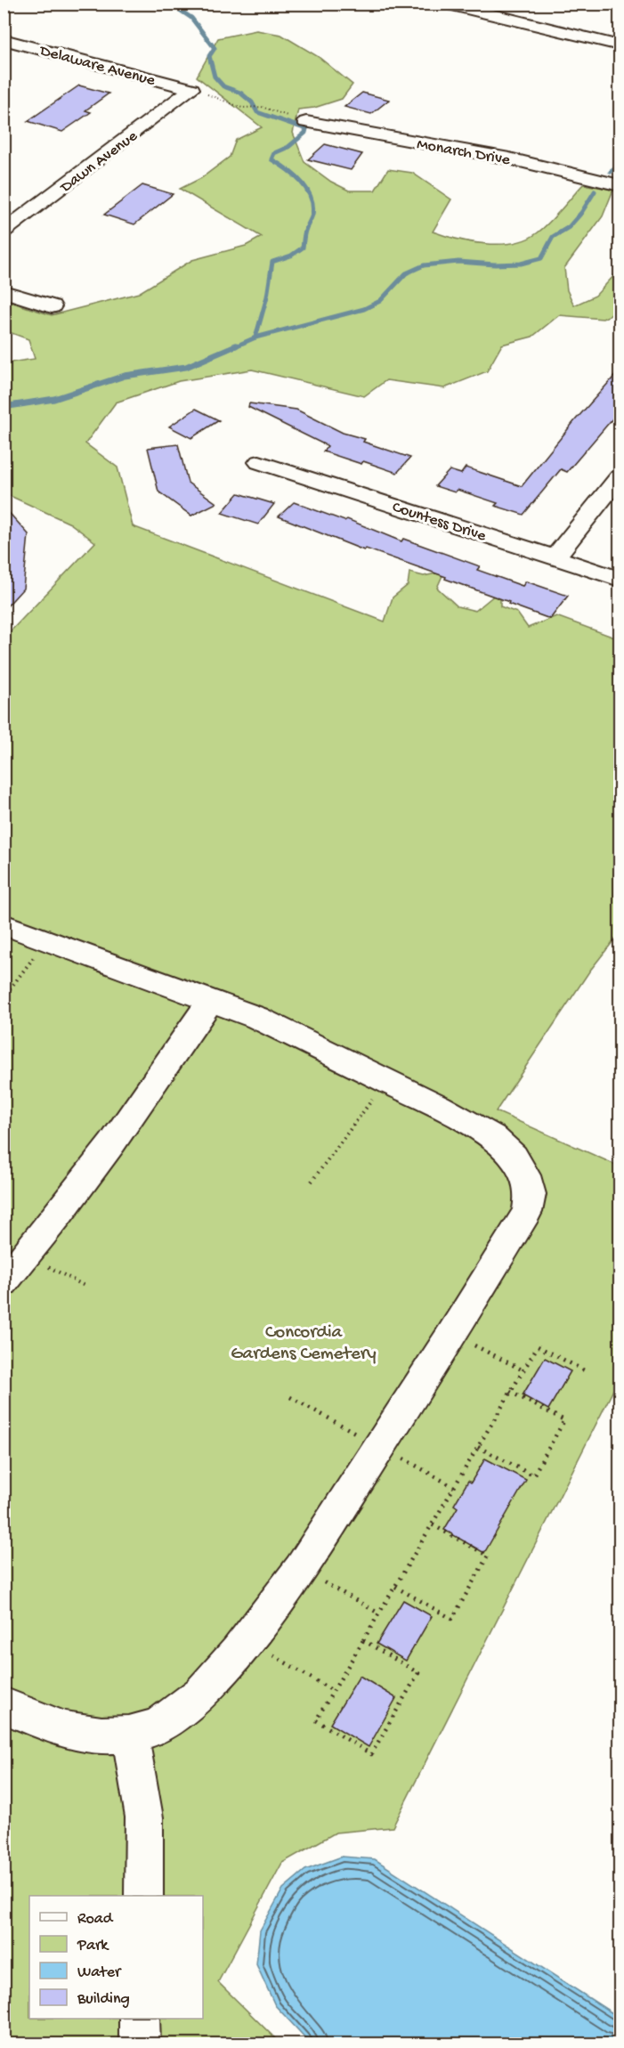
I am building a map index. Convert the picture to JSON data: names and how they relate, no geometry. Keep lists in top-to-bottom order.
{
  "streets": {
    "street": [
      "Delaware Avenue",
      "Monarch Drive",
      "Dawn Avenue",
      "Countess Drive"
    ]
  },
  "crossings": [
    ["Delaware Avenue", "Dawn Avenue"]
  ],
  "parks": ["Concordia Gardens Cemetery"],
  "legend": [
    "Road",
    "Park",
    "Water",
    "Building"
  ]
}
